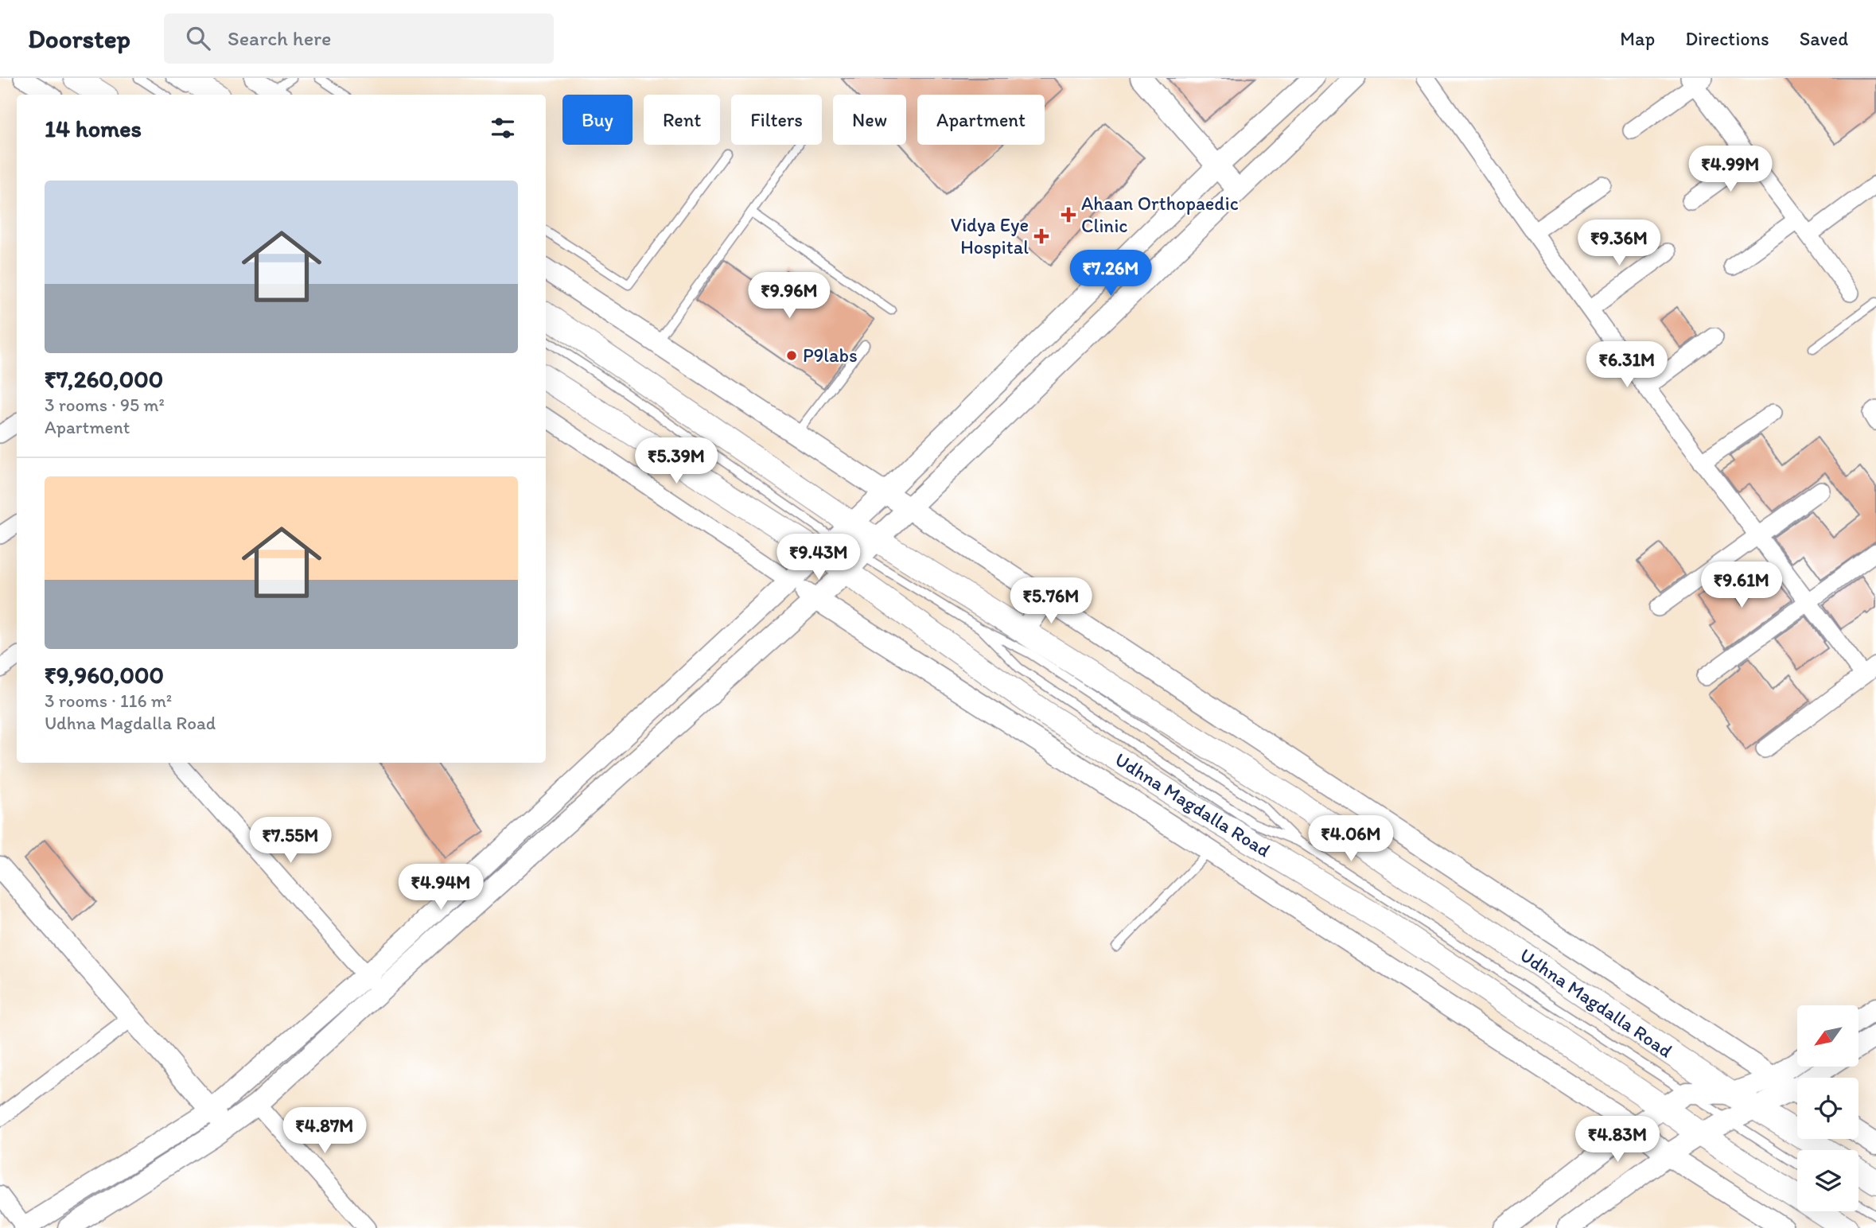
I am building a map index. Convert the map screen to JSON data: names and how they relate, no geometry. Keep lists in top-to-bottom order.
{
  "streets": {
    "main road": ["Udhna Magdalla Road"]
  },
  "places": {
    "health": ["Ahaan Orthopaedic Clinic", "Vidya Eye Hospital"],
    "other": ["P9labs"]
  },
  "north": "bottom left",
  "page": {
    "header": "Doorstep",
    "search": "Search here",
    "nav": ["Map", "Directions", "Saved"],
    "chip": [
      "Buy",
      "Rent",
      "Filters",
      "New",
      "Apartment"
    ],
    "heading": "14 homes",
    "price": [
      "₹4.99M",
      "₹9.36M",
      "₹7.26M",
      "₹9.96M",
      "₹6.31M",
      "₹5.39M",
      "₹9.43M",
      "₹9.61M",
      "₹5.76M",
      "₹4.06M",
      "₹7.55M",
      "₹4.94M",
      "₹4.87M",
      "₹4.83M"
    ],
    "list": [
      {
        "name": "₹7,260,000",
        "note": "3 rooms · 95 m² · Apartment"
      },
      {
        "name": "₹9,960,000",
        "note": "3 rooms · 116 m² · Udhna Magdalla Road"
      }
    ]
  }
}
